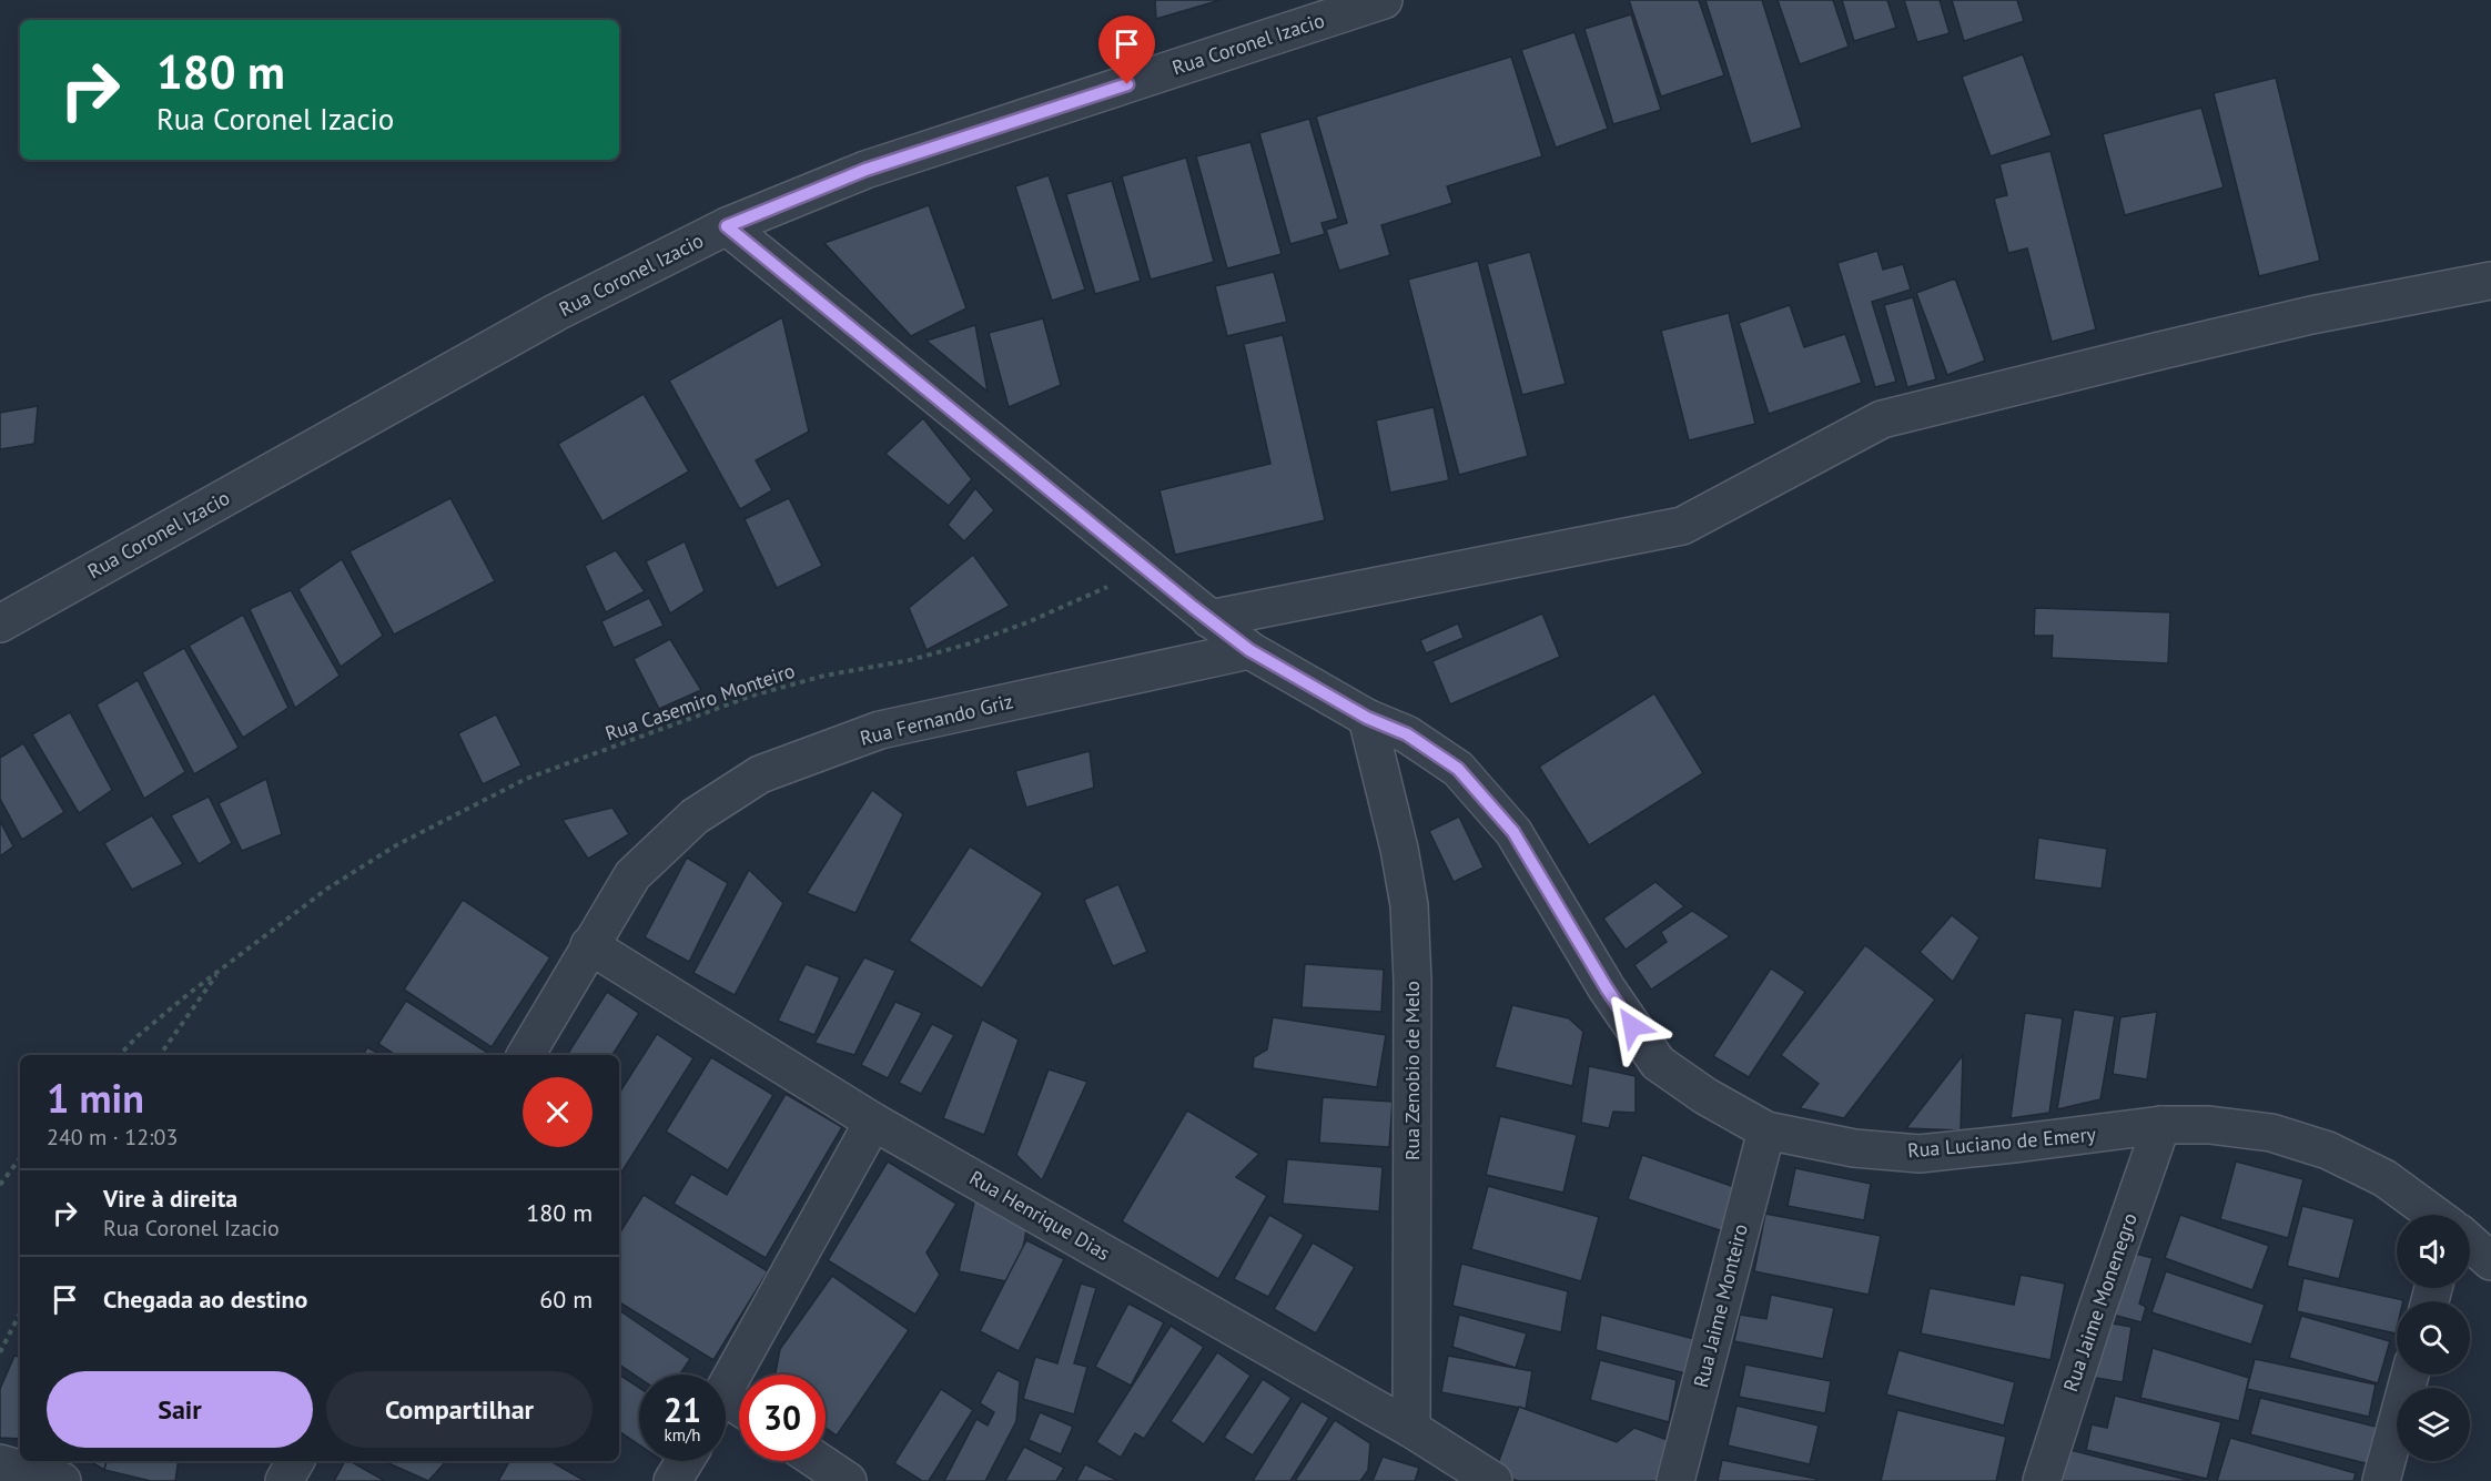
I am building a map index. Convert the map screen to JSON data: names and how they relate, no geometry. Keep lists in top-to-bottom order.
{
  "streets": {
    "street": [
      "Rua Coronel Izacio",
      "Rua Fernando Griz",
      "Rua Zenobio de Melo",
      "Rua Luciano de Emery",
      "Rua Henrique Dias",
      "Rua Jaime Monenegro",
      "Rua Jaime Monteiro"
    ],
    "path": ["Rua Casemiro Monteiro"]
  },
  "crossings": [
    ["Rua Coronel Izacio", "Rua Luciano de Emery"],
    ["Rua Casemiro Monteiro", "Rua Luciano de Emery"],
    ["Rua Fernando Griz", "Rua Luciano de Emery"],
    ["Rua Fernando Griz", "Rua Henrique Dias"],
    ["Rua Zenobio de Melo", "Rua Luciano de Emery"],
    ["Rua Zenobio de Melo", "Rua Henrique Dias"],
    ["Rua Luciano de Emery", "Rua Jaime Monenegro"],
    ["Rua Luciano de Emery", "Rua Jaime Monteiro"]
  ],
  "page": {
    "turn": ["180 m", "Rua Coronel Izacio"],
    "heading": ["1 min", "240 m · 12:03"],
    "list": [
      {
        "name": "Vire à direita",
        "note": "Rua Coronel Izacio",
        "value": "180 m"
      },
      {
        "name": "Chegada ao destino",
        "value": "60 m"
      }
    ],
    "buttons": ["Sair", "Compartilhar"],
    "speed": "21 km/h",
    "limit": "30"
  }
}
